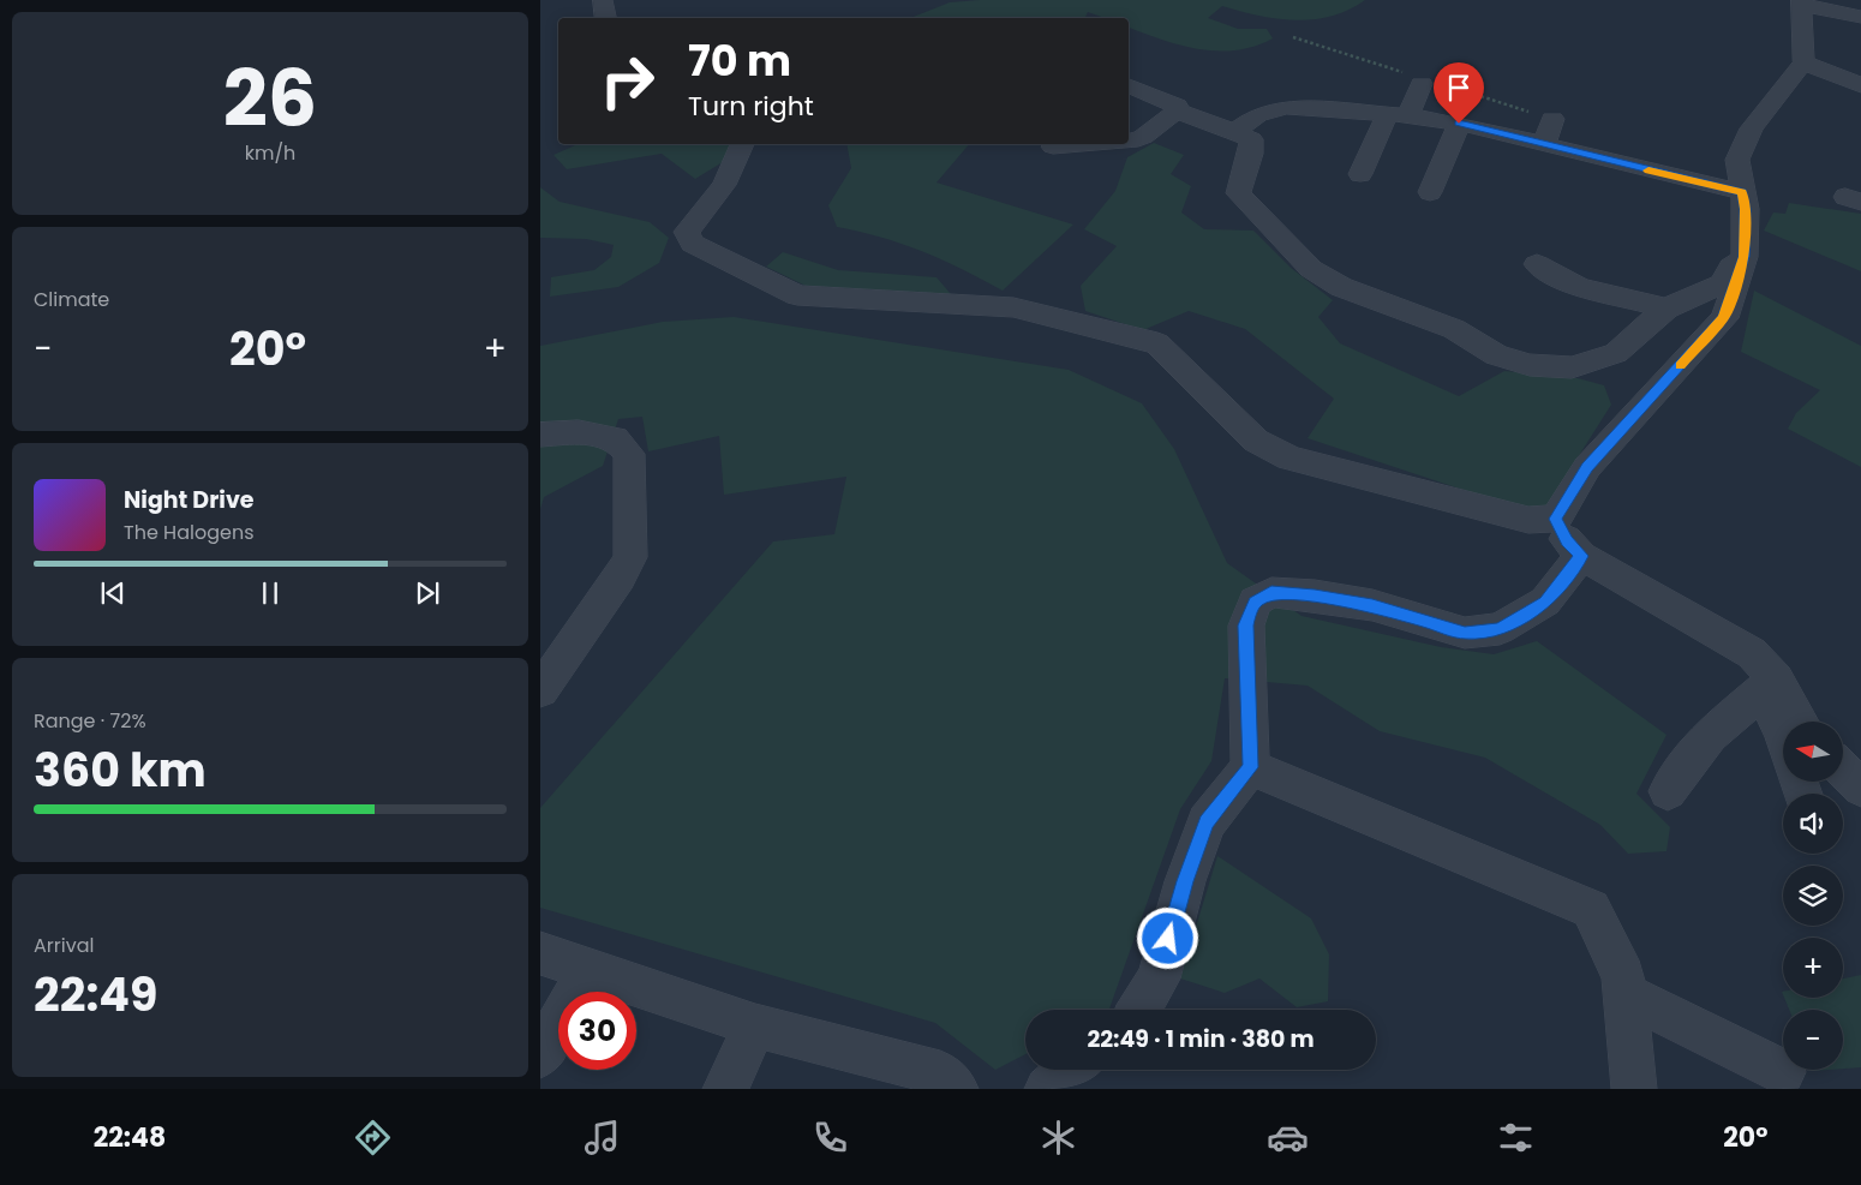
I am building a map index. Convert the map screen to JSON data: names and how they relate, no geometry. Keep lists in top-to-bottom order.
{
  "north": "left",
  "page": {
    "tile": [
      ["26", "km/h"],
      "Climate",
      ["Range · 72%", "360 km"],
      ["Arrival", "22:49"]
    ],
    "turn": ["70 m", "Turn right"],
    "heat": ["−", "20°", "+"],
    "song": ["Night Drive", "The Halogens"],
    "map_buttons": ["+", "−"],
    "limit": "30",
    "trip": "22:49 · 1 min · 380 m",
    "tabs": ["22:48", "20°"]
  }
}
